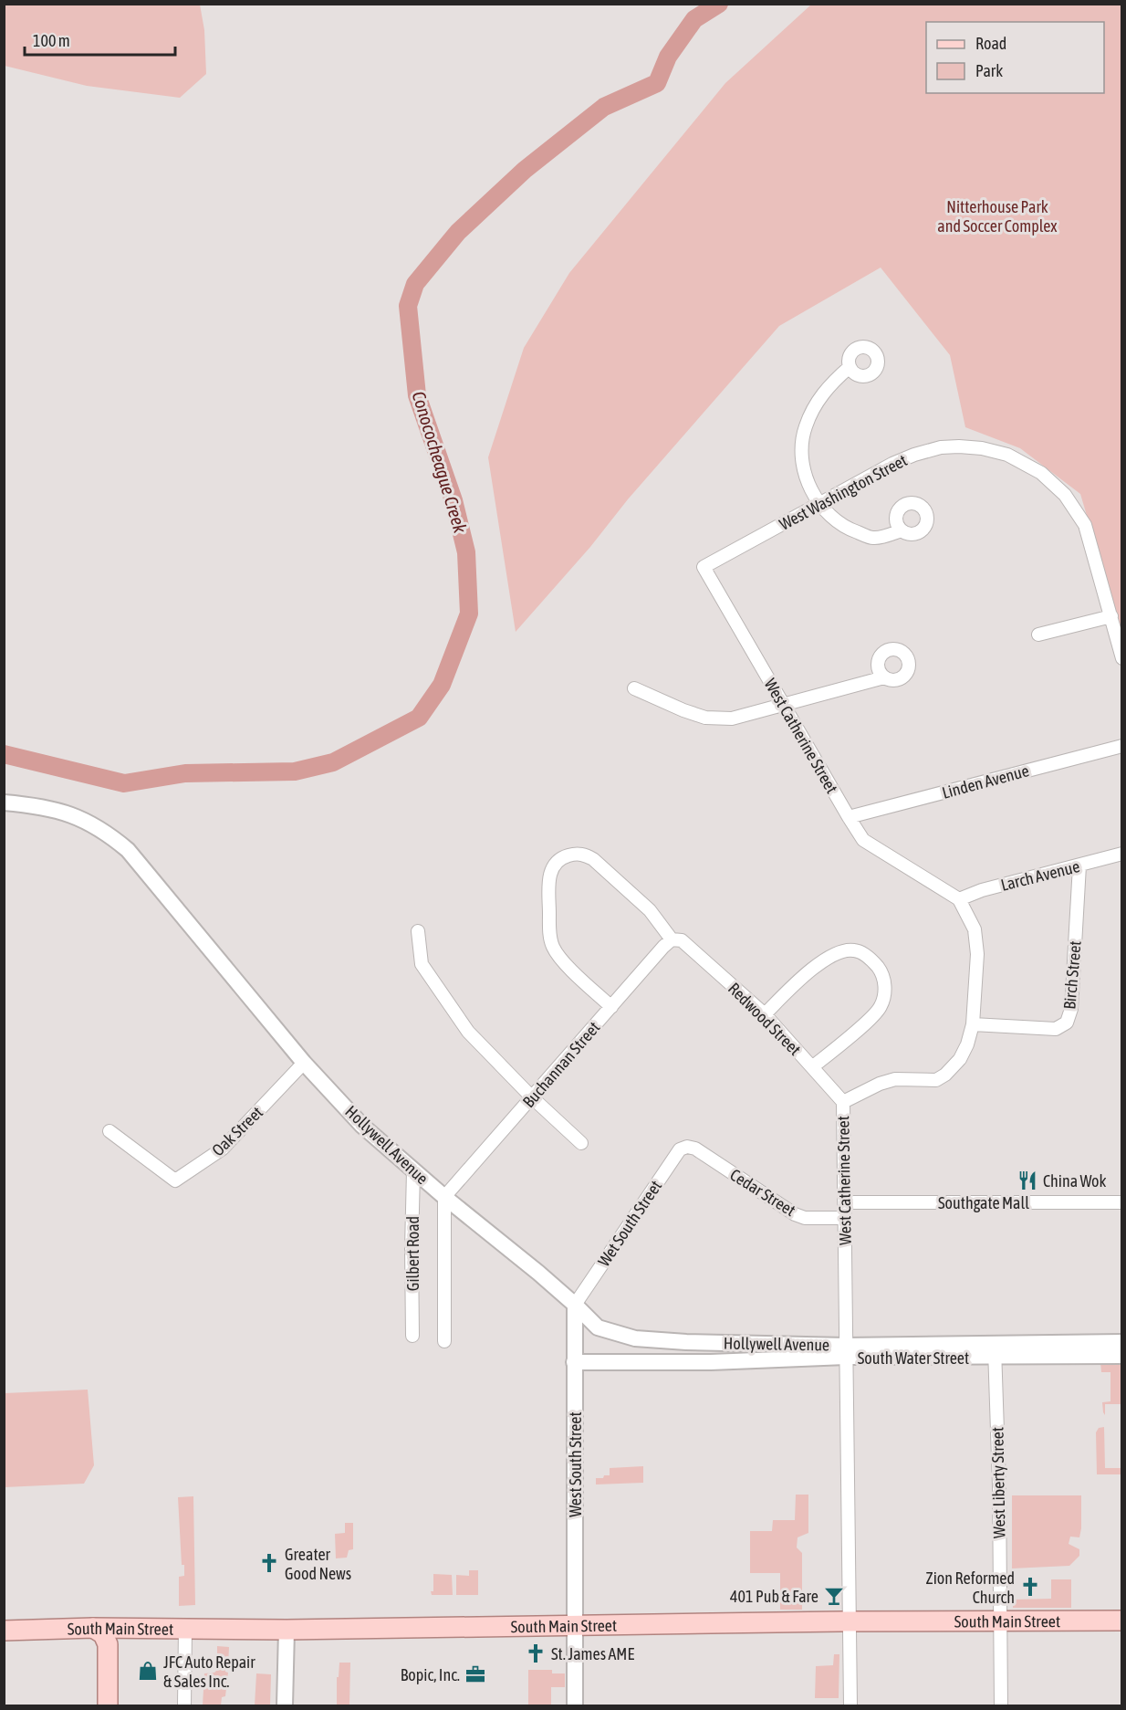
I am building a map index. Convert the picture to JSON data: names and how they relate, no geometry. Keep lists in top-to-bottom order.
{
  "streets": {
    "main road": ["South Main Street"],
    "street": [
      "West Washington Street",
      "West Catherine Street",
      "Linden Avenue",
      "Larch Avenue",
      "Birch Street",
      "Redwood Street",
      "Buchannan Street",
      "Oak Street",
      "Hollywell Avenue",
      "Cedar Street",
      "Southgate Mall",
      "Wet South Street",
      "Gilbert Road",
      "South Water Street",
      "West South Street",
      "West Liberty Street"
    ]
  },
  "crossings": [
    ["West Washington Street", "West Catherine Street"],
    ["West Catherine Street", "Linden Avenue"],
    ["West Catherine Street", "Larch Avenue"],
    ["West Catherine Street", "Birch Street"],
    ["West Catherine Street", "Redwood Street"],
    ["West Catherine Street", "Hollywell Avenue"],
    ["West Catherine Street", "Cedar Street"],
    ["West Catherine Street", "Southgate Mall"],
    ["West Catherine Street", "South Water Street"],
    ["West Catherine Street", "South Main Street"],
    ["Larch Avenue", "Birch Street"],
    ["Redwood Street", "Buchannan Street"],
    ["Buchannan Street", "Hollywell Avenue"],
    ["Oak Street", "Hollywell Avenue"],
    ["Hollywell Avenue", "Wet South Street"],
    ["Hollywell Avenue", "Gilbert Road"],
    ["Hollywell Avenue", "South Water Street"],
    ["Hollywell Avenue", "West South Street"],
    ["Cedar Street", "Wet South Street"],
    ["Wet South Street", "West South Street"],
    ["South Water Street", "West South Street"],
    ["South Water Street", "West Liberty Street"],
    ["West South Street", "South Main Street"],
    ["West Liberty Street", "South Main Street"]
  ],
  "water": ["Conococheague Creek"],
  "parks": ["Nitterhouse Park and Soccer Complex"],
  "places": {
    "restaurant": ["China Wok"],
    "church": ["Greater Good News", "Zion Reformed Church", "St. James AME"],
    "bar": ["401 Pub & Fare"],
    "shop": ["JFC Auto Repair & Sales Inc."],
    "office": ["Bopic, Inc."]
  },
  "legend": ["Road", "Park"],
  "scale_bar": "100 m"
}
